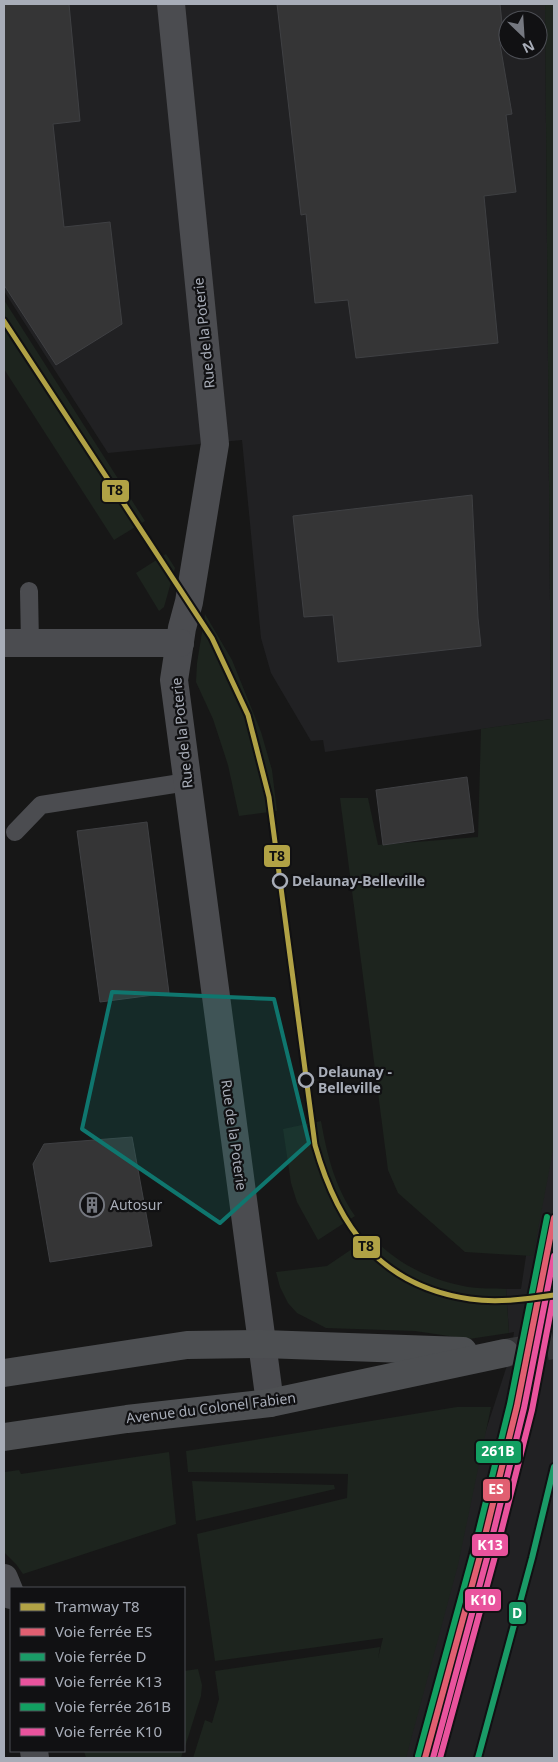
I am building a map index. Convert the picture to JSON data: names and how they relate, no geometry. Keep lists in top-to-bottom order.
{
  "streets": {
    "main road": ["Avenue du Colonel Fabien"],
    "street": ["Rue de la Poterie"]
  },
  "crossings": [
    ["Rue de la Poterie", "Avenue du Colonel Fabien"]
  ],
  "places": {
    "other": ["Delaunay-Belleville", "Delaunay - Belleville"],
    "building": ["Autosur"]
  },
  "lines": [
    "tram line T8",
    "rail line 261B",
    "rail line ES",
    "rail line K13",
    "rail line K10",
    "rail line D"
  ],
  "legend": [
    "Tramway T8",
    "Voie ferrée ES",
    "Voie ferrée D",
    "Voie ferrée K13",
    "Voie ferrée 261B",
    "Voie ferrée K10"
  ],
  "north": "bottom right"
}
